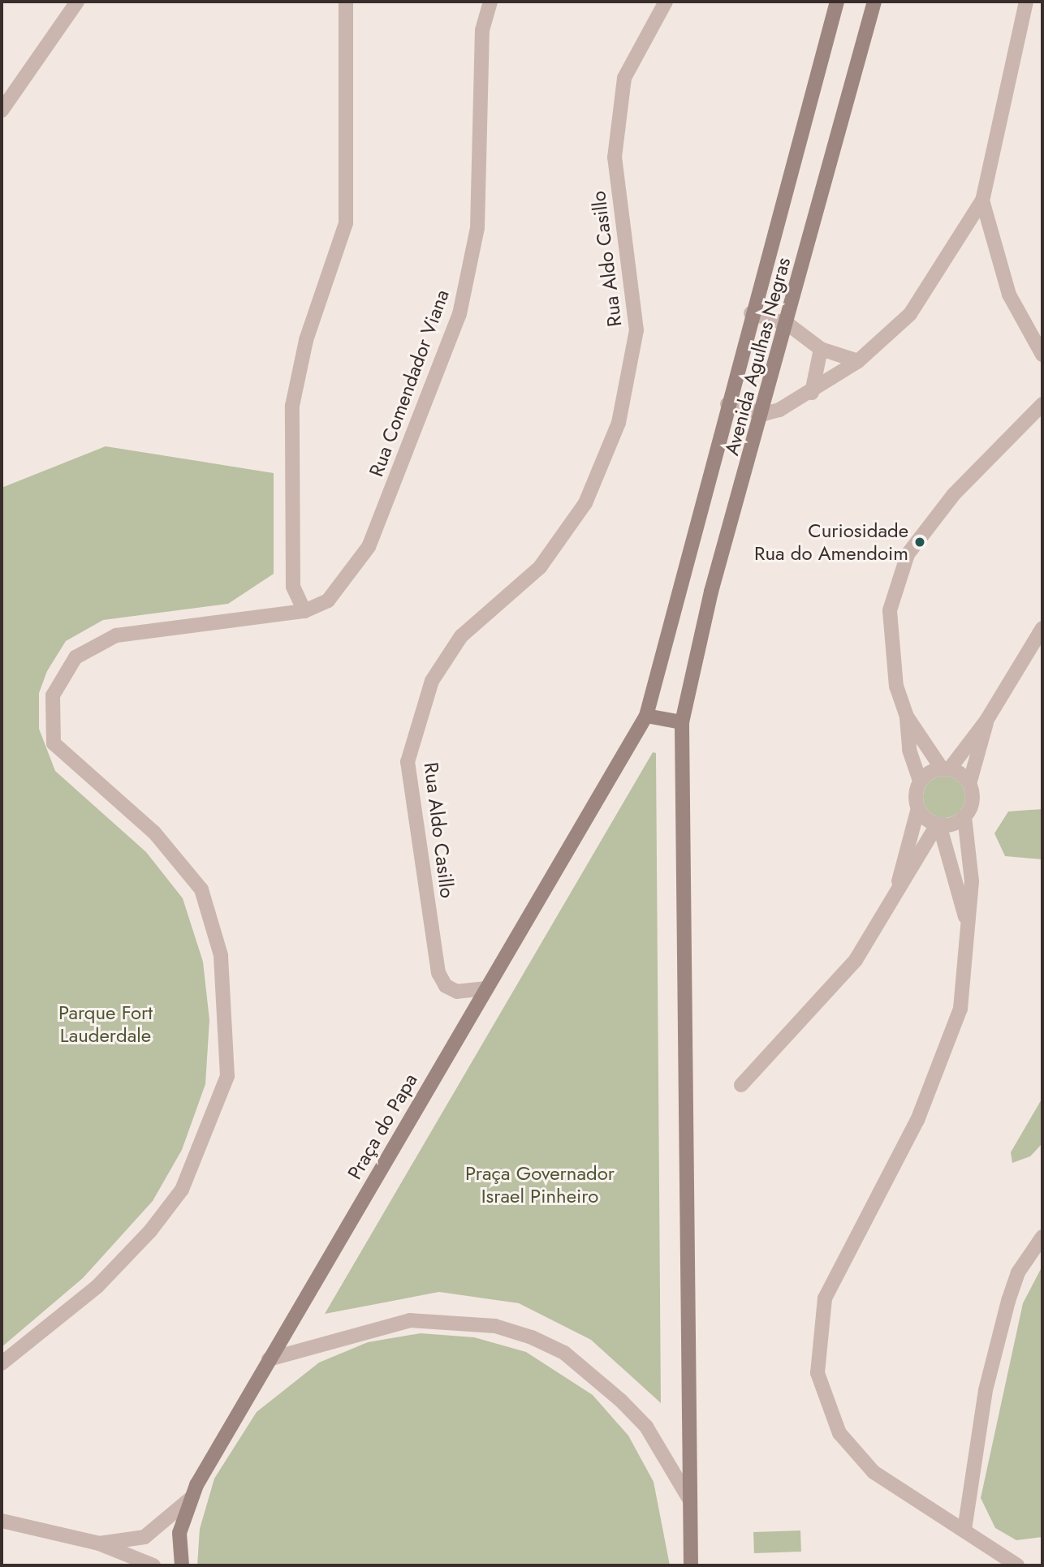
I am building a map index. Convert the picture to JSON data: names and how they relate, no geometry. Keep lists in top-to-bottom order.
{
  "streets": {
    "street": [
      "Rua Aldo Casillo",
      "Avenida Agulhas Negras",
      "Rua Comendador Viana",
      "Praça do Papa"
    ]
  },
  "crossings": [
    ["Rua Aldo Casillo", "Praça do Papa"],
    ["Avenida Agulhas Negras", "Praça do Papa"]
  ],
  "parks": ["Parque Fort Lauderdale", "Praça Governador Israel Pinheiro"],
  "places": ["Curiosidade Rua do Amendoim"]
}
